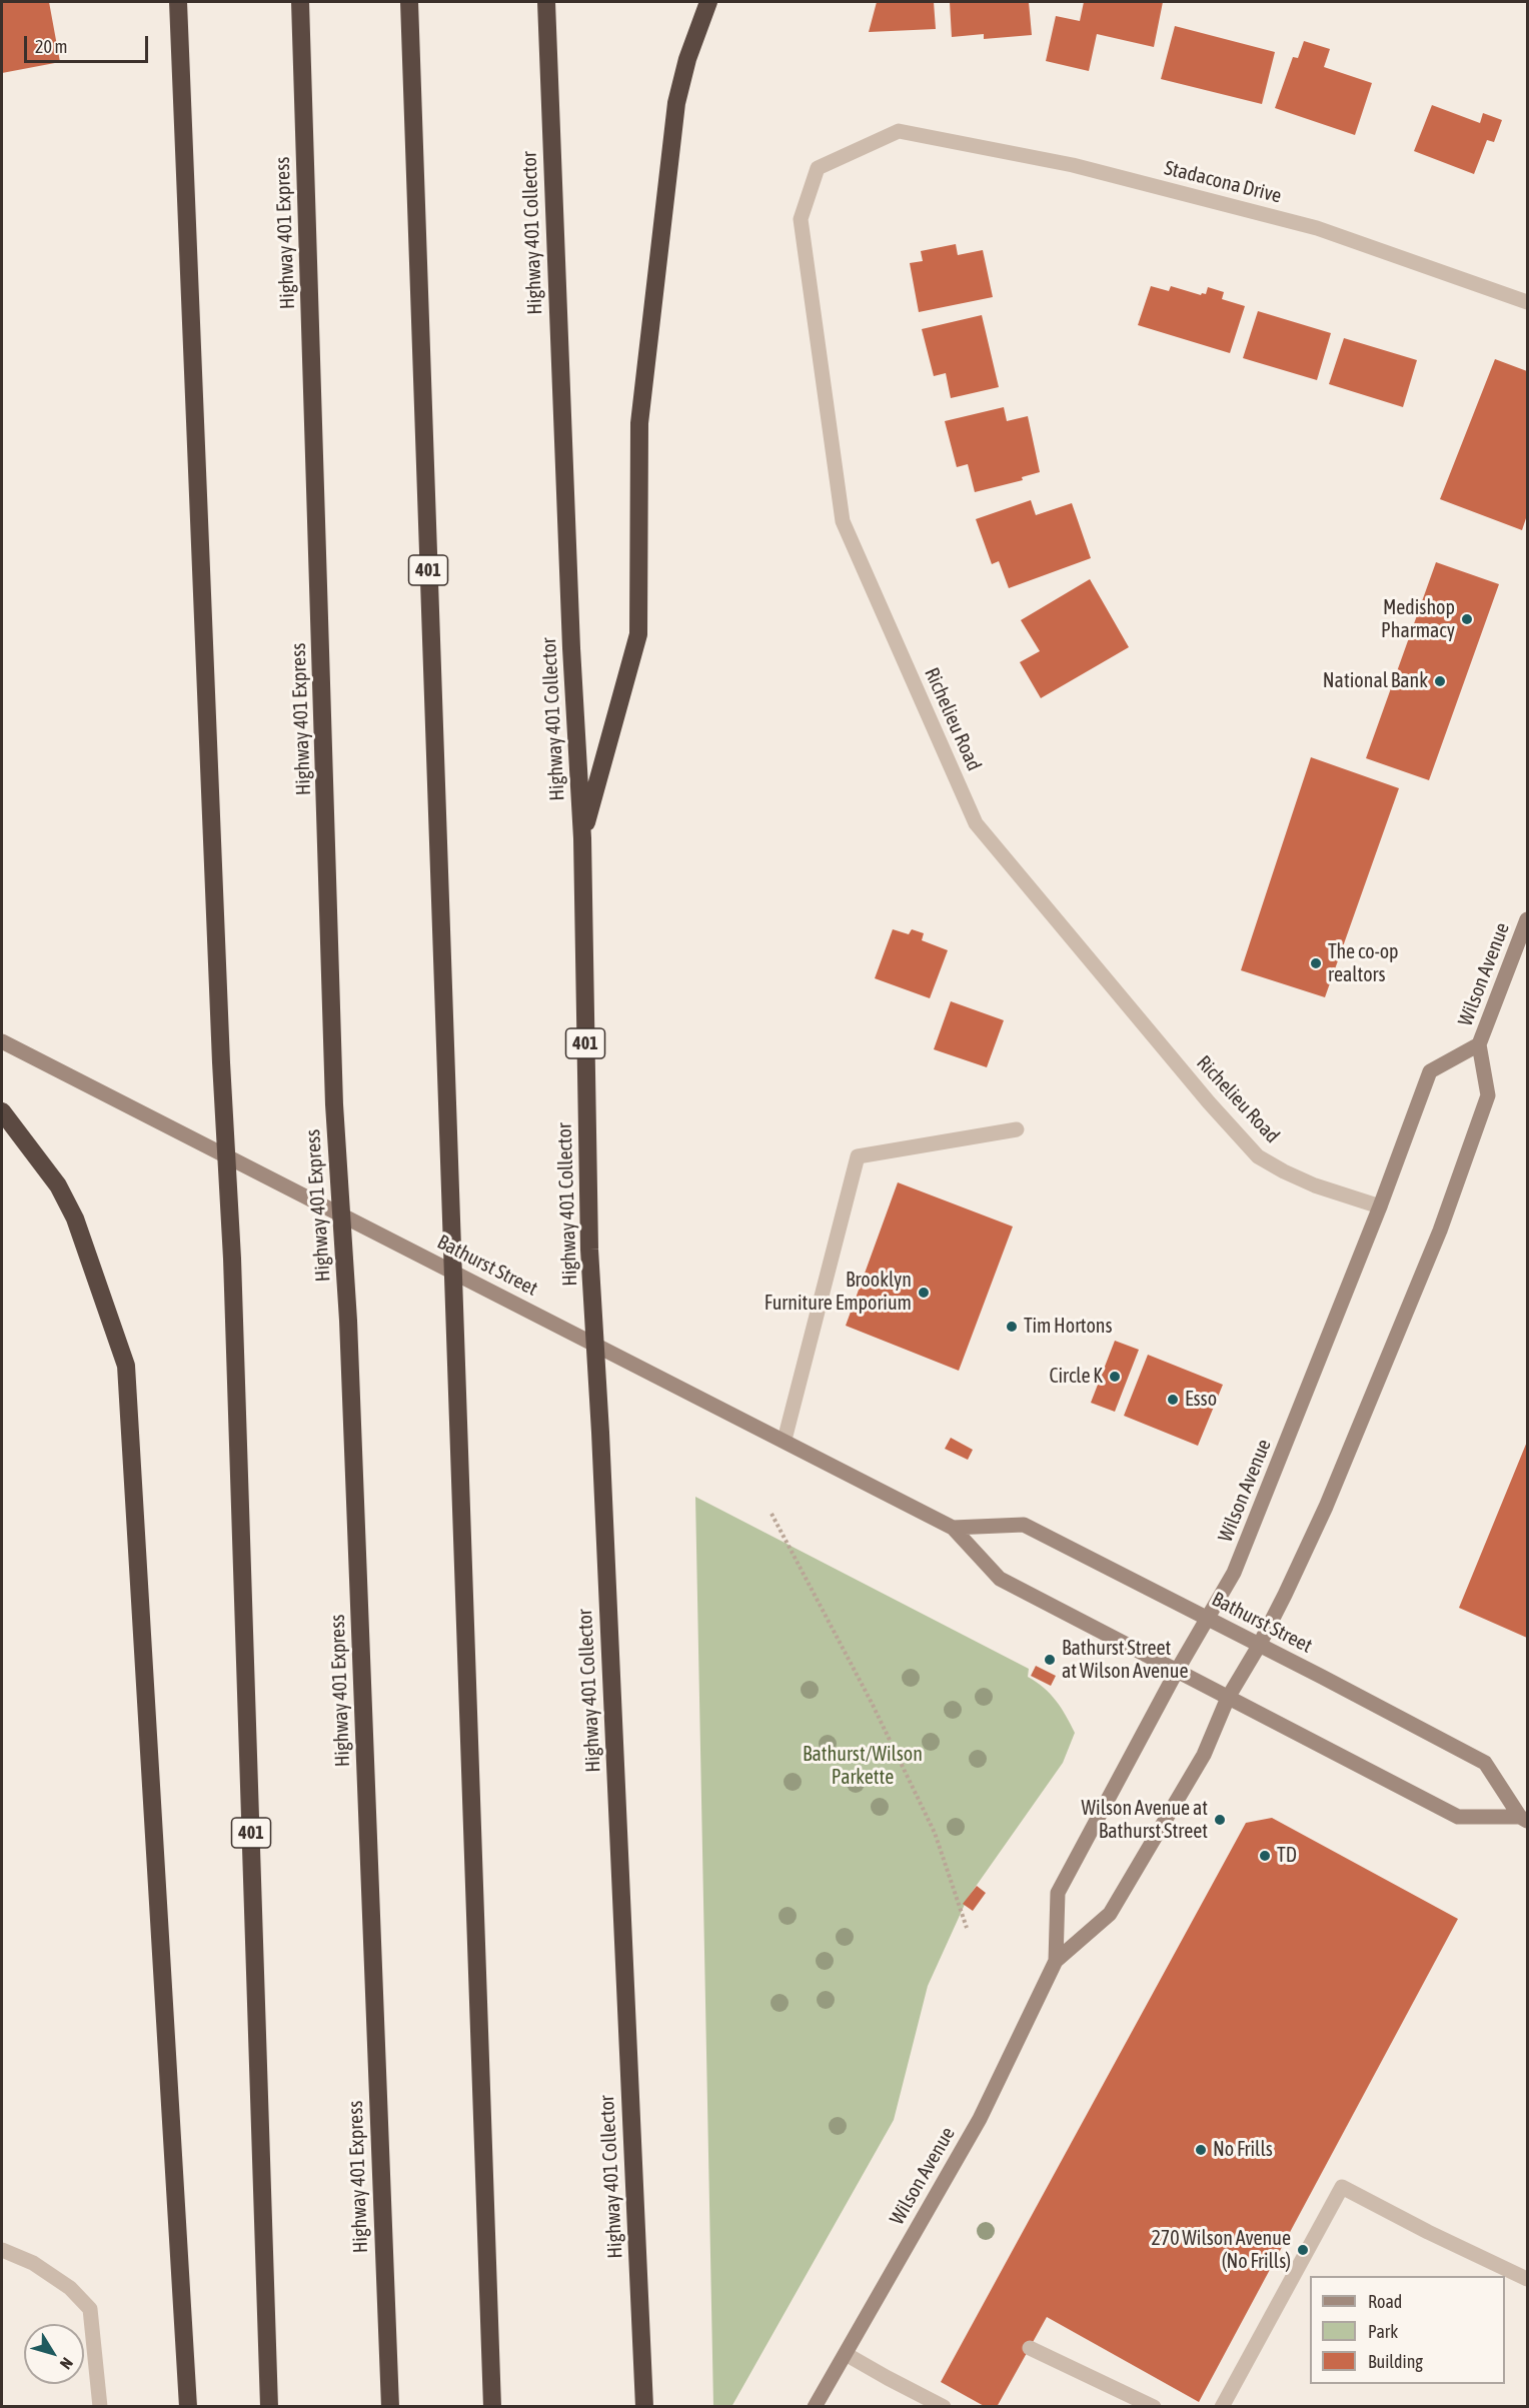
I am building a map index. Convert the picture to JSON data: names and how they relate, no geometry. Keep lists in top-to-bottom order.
{
  "streets": {
    "highway": ["Highway 401 Express", "Highway 401 Collector", "401"],
    "main road": ["Wilson Avenue", "Bathurst Street"],
    "street": ["Stadacona Drive", "Richelieu Road"]
  },
  "crossings": [
    ["Stadacona Drive", "Richelieu Road"],
    ["Richelieu Road", "Wilson Avenue"],
    ["Wilson Avenue", "Bathurst Street"]
  ],
  "parks": ["Bathurst/Wilson Parkette"],
  "places": [
    "Medishop Pharmacy",
    "National Bank",
    "The co-op realtors",
    "Brooklyn Furniture Emporium",
    "Tim Hortons",
    "Circle K",
    "Esso",
    "Bathurst Street at Wilson Avenue",
    "Wilson Avenue at Bathurst Street",
    "TD",
    "No Frills",
    "270 Wilson Avenue (No Frills)"
  ],
  "legend": ["Road", "Park", "Building"],
  "scale_bar": "20 m",
  "north": "bottom right"
}
